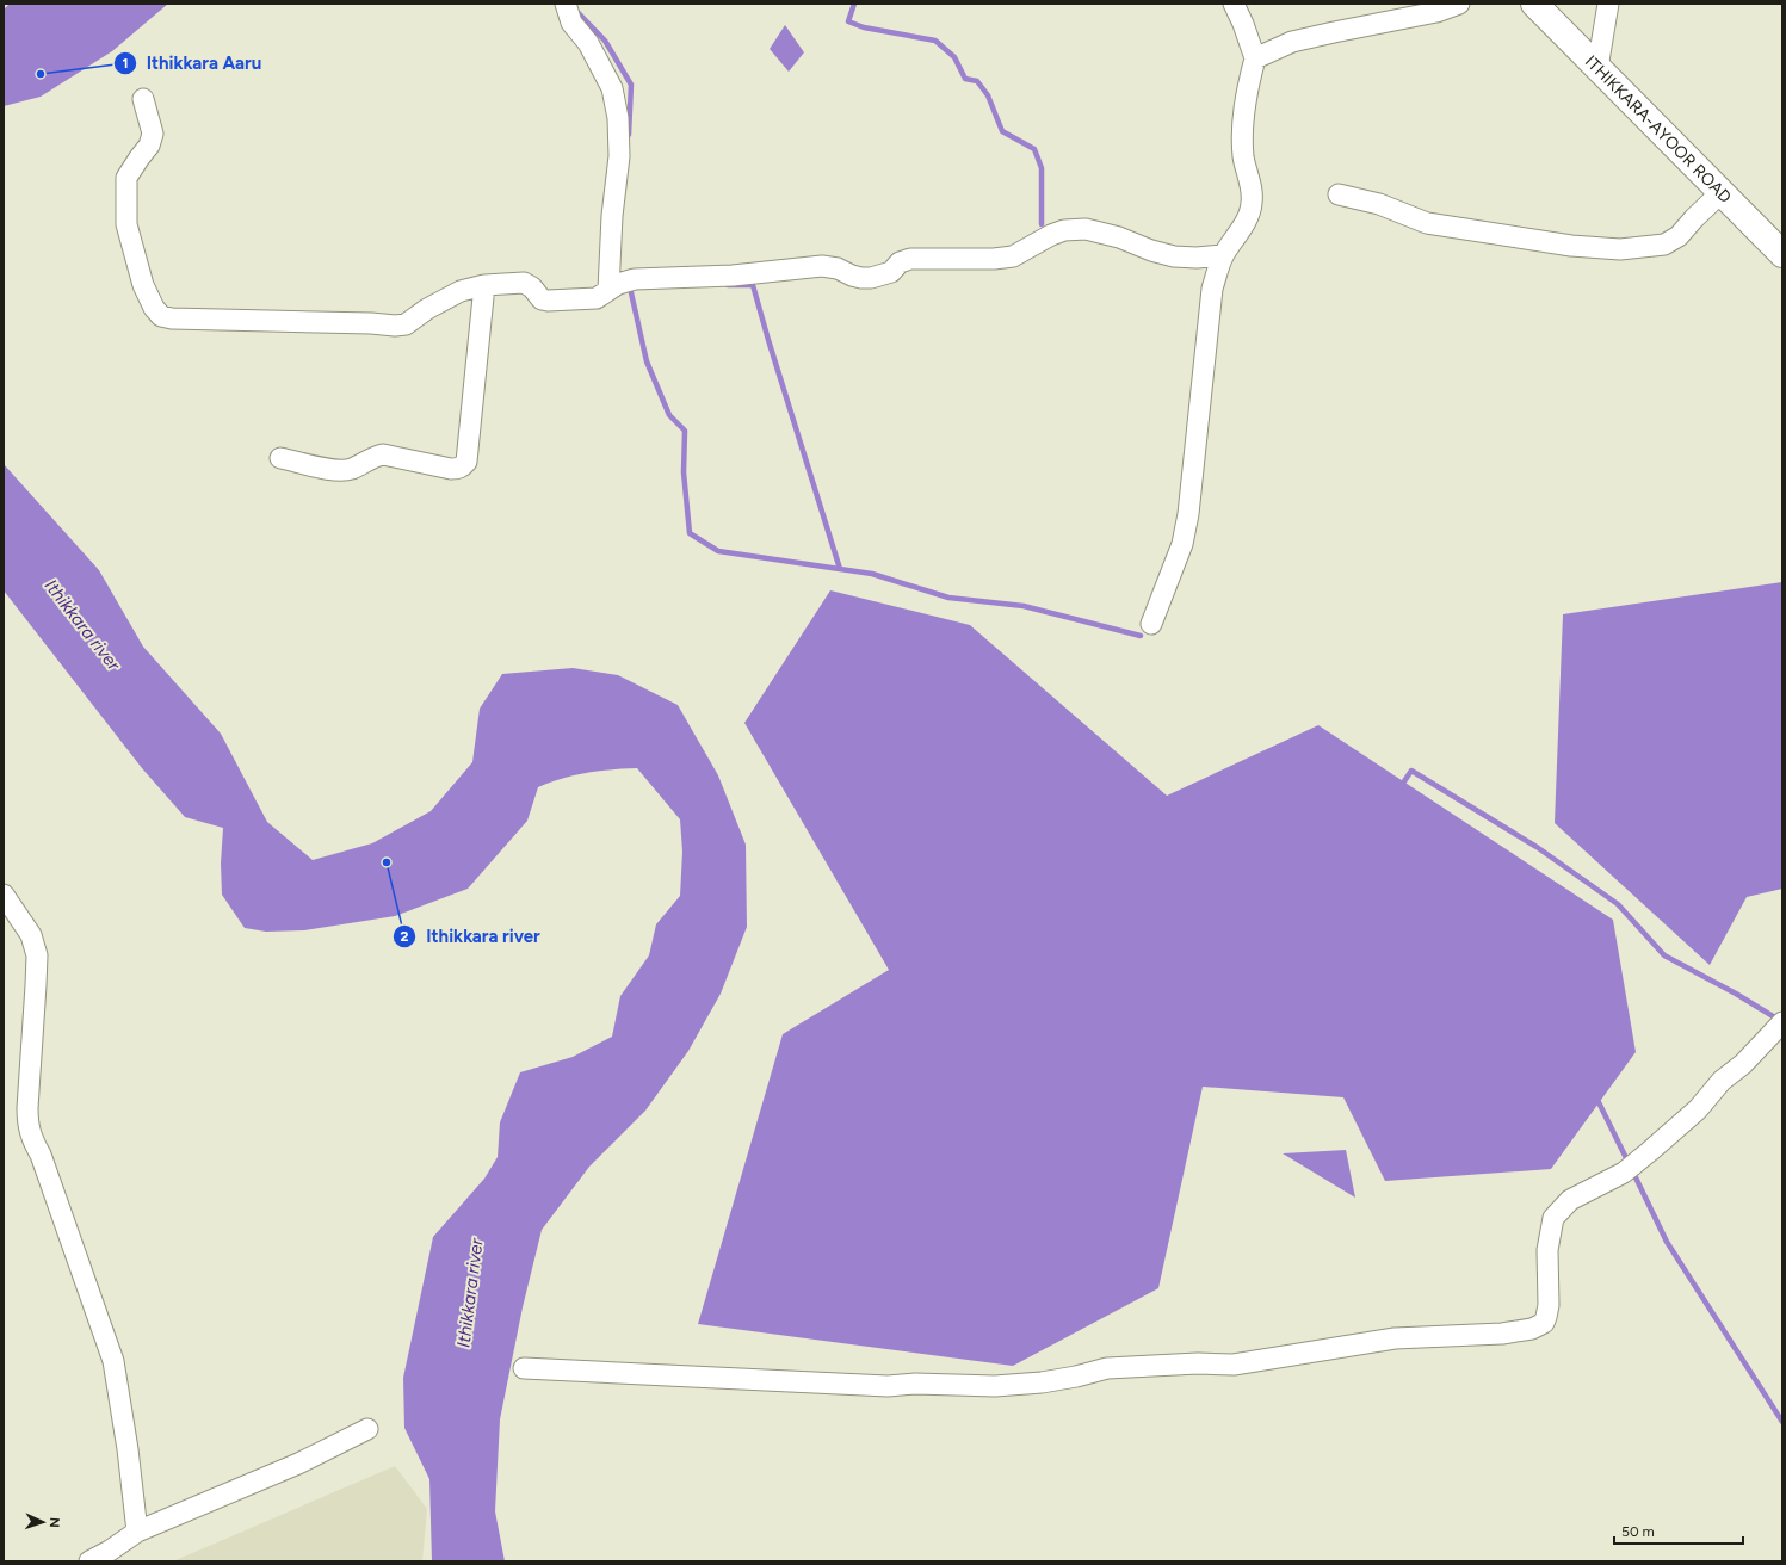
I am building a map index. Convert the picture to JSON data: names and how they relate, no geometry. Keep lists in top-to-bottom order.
{
  "streets": {
    "main road": ["ITHIKKARA-AYOOR ROAD"]
  },
  "water": ["Ithikkara river"],
  "places": ["Ithikkara Aaru", "Ithikkara river"],
  "scale_bar": "50 m",
  "north": "right"
}
